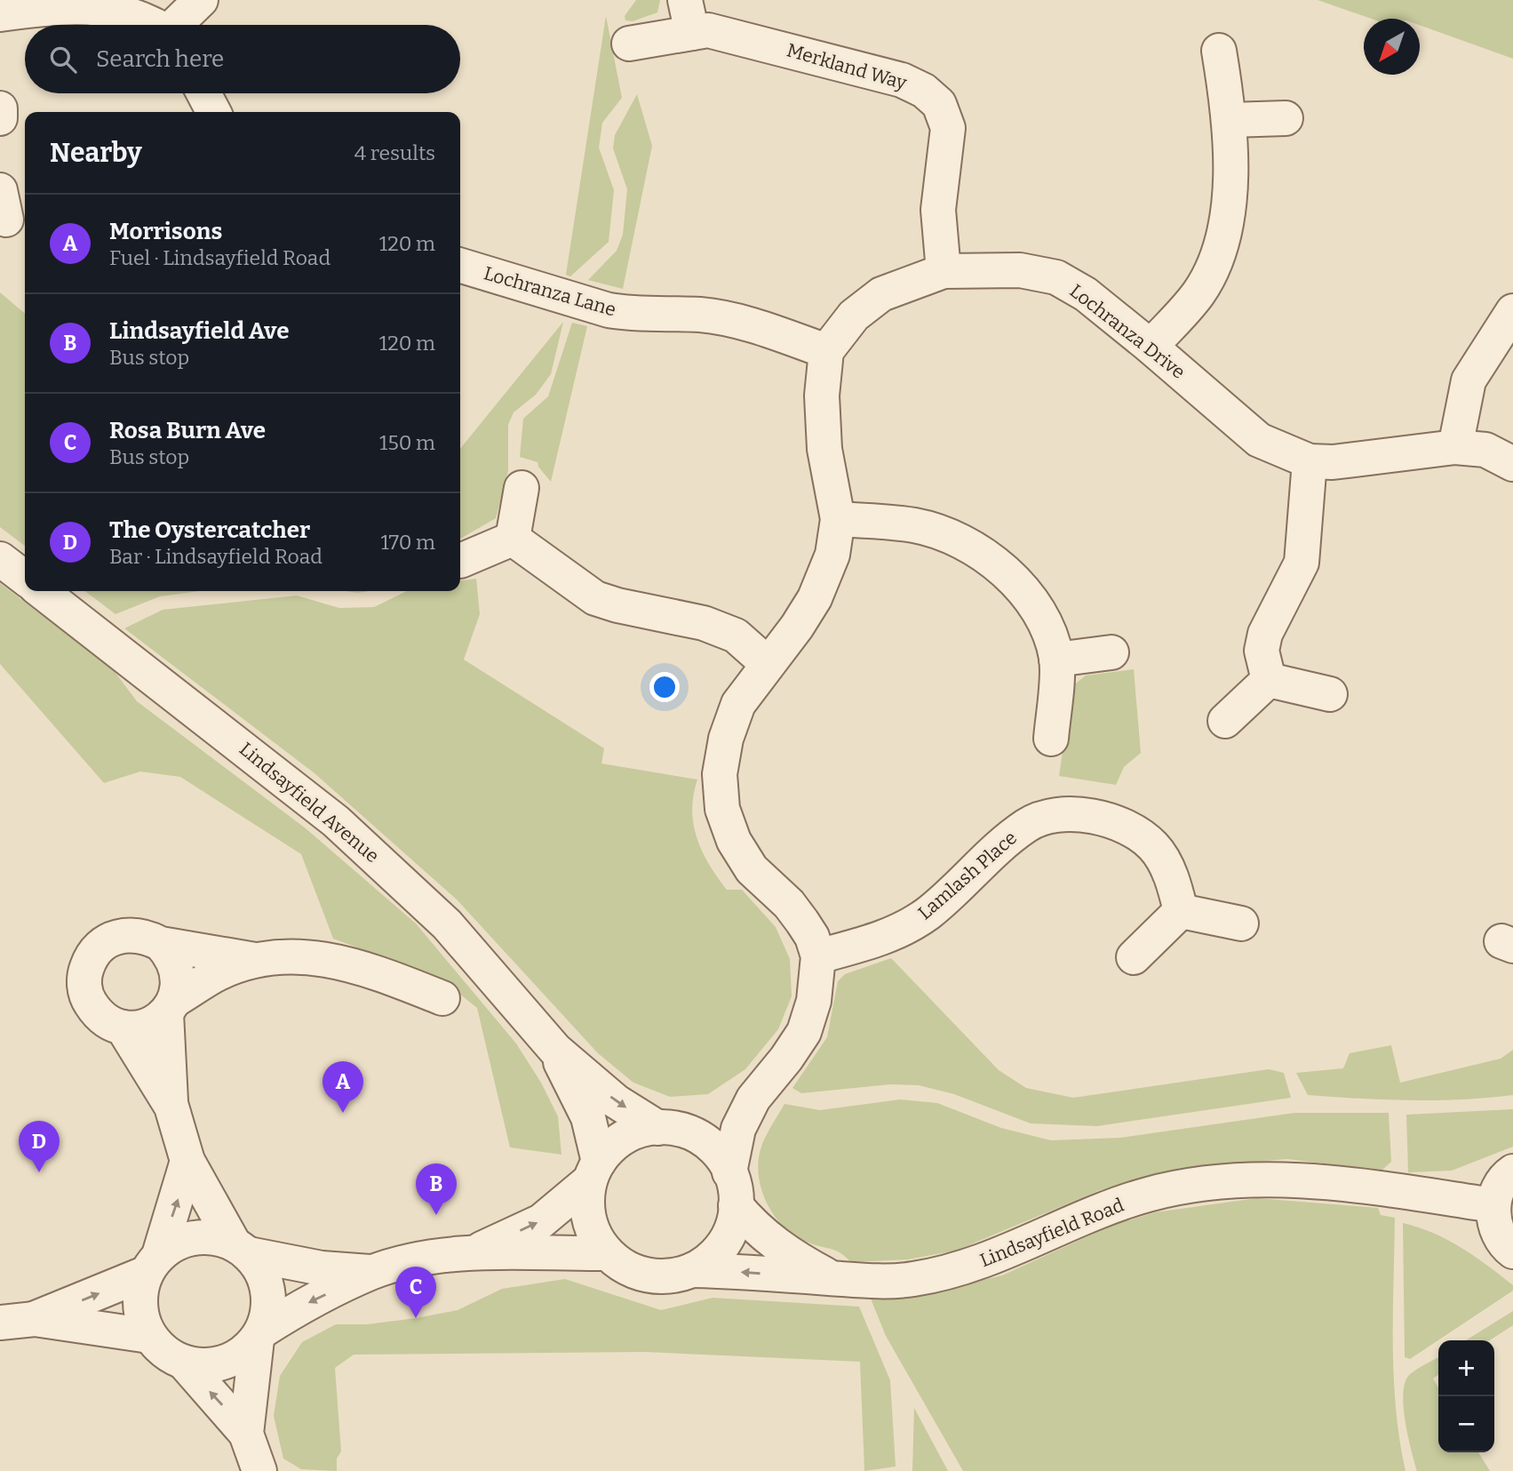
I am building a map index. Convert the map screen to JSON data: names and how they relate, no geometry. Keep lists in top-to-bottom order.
{
  "streets": {
    "street": [
      "Merkland Way",
      "Lochranza Lane",
      "Lochranza Drive",
      "Lindsayfield Avenue",
      "Lamlash Place",
      "Lindsayfield Road"
    ]
  },
  "crossings": [
    ["Merkland Way", "Lochranza Drive"],
    ["Lochranza Lane", "Lochranza Drive"],
    ["Lindsayfield Avenue", "Lindsayfield Road"]
  ],
  "north": "bottom left",
  "page": {
    "search": "Search here",
    "heading": ["Nearby", "4 results"],
    "list": [
      {
        "mark": "A",
        "name": "Morrisons",
        "note": "Fuel · Lindsayfield Road",
        "value": "120 m"
      },
      {
        "mark": "B",
        "name": "Lindsayfield Ave",
        "note": "Bus stop",
        "value": "120 m"
      },
      {
        "mark": "C",
        "name": "Rosa Burn Ave",
        "note": "Bus stop",
        "value": "150 m"
      },
      {
        "mark": "D",
        "name": "The Oystercatcher",
        "note": "Bar · Lindsayfield Road",
        "value": "170 m"
      }
    ],
    "pins": [
      "A",
      "D",
      "B",
      "C"
    ],
    "map_buttons": ["+", "−"]
  }
}
